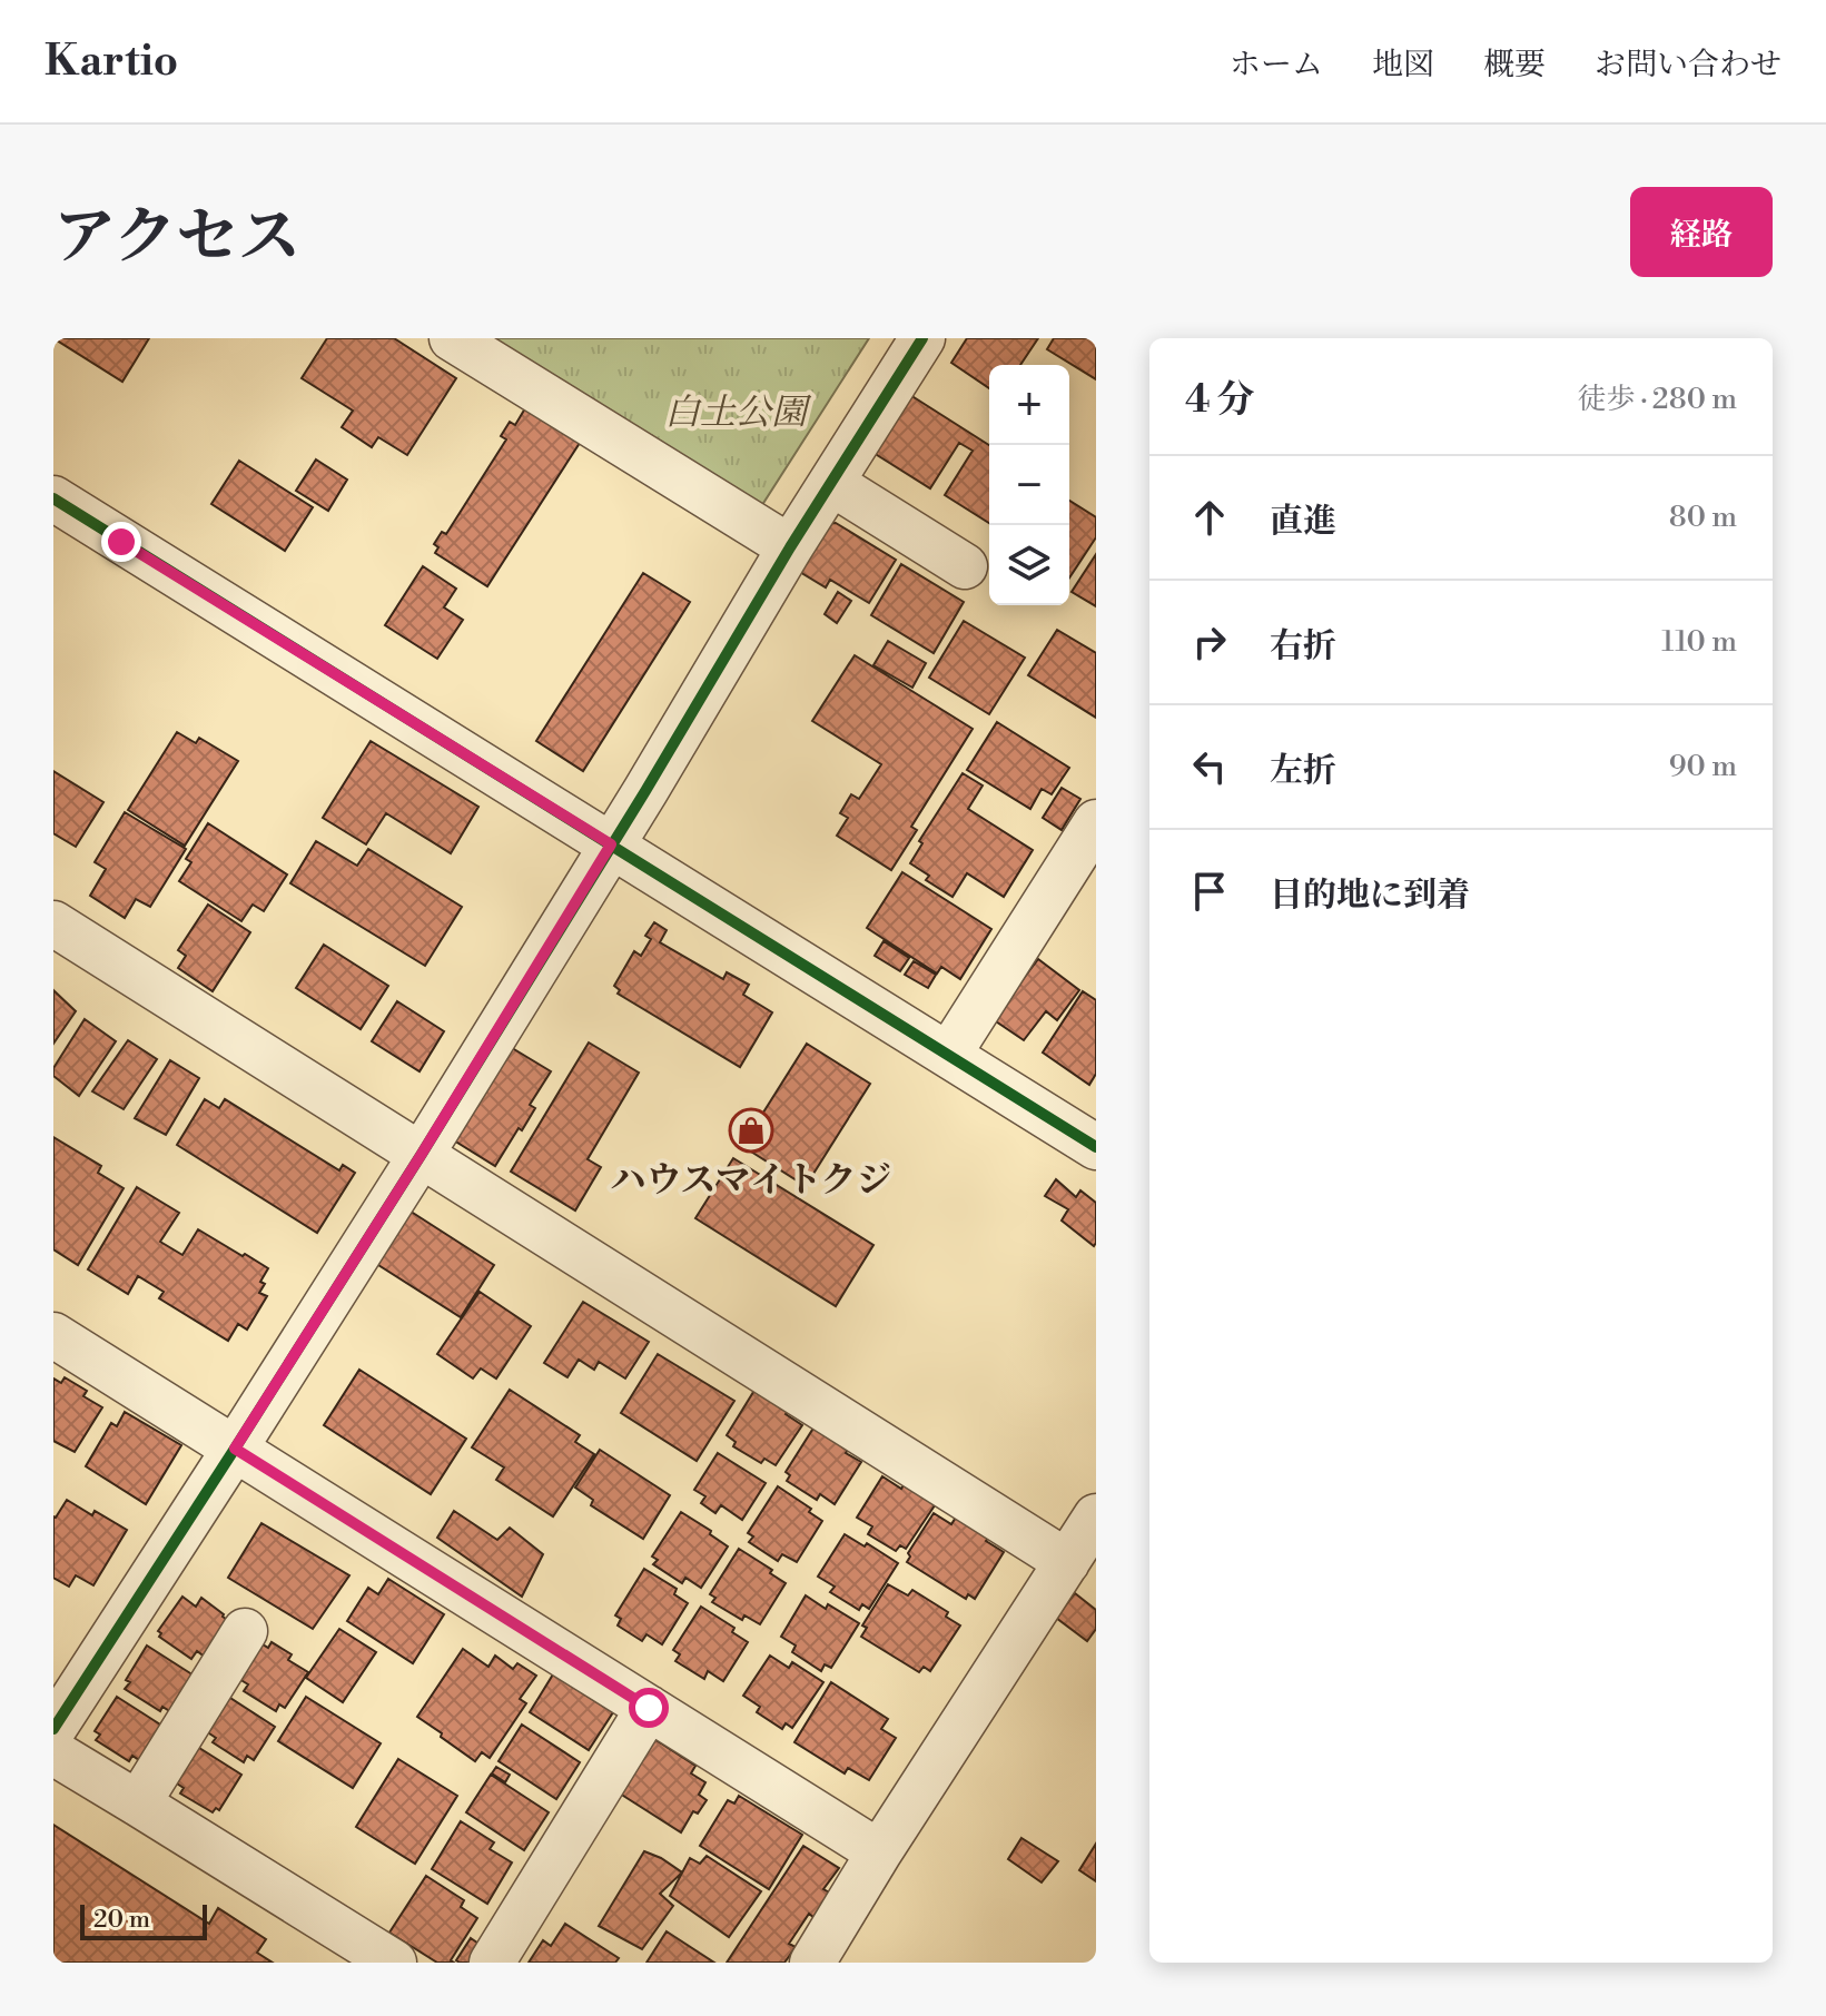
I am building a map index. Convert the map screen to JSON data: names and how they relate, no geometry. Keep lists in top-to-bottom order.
{
  "parks": ["白土公園"],
  "places": {
    "shop": ["ハウスマイトクジ"]
  },
  "scale_bar": "20 m",
  "page": {
    "header": "Kartio",
    "nav": [
      "ホーム",
      "地図",
      "概要",
      "お問い合わせ"
    ],
    "title": "アクセス",
    "buttons": "経路",
    "heading": ["4 分", "徒歩 · 280 m"],
    "map_buttons": ["+", "−"],
    "list": [
      ["直進", "80 m"],
      ["右折", "110 m"],
      ["左折", "90 m"],
      "目的地に到着"
    ],
    "scale": "20 m"
  }
}
